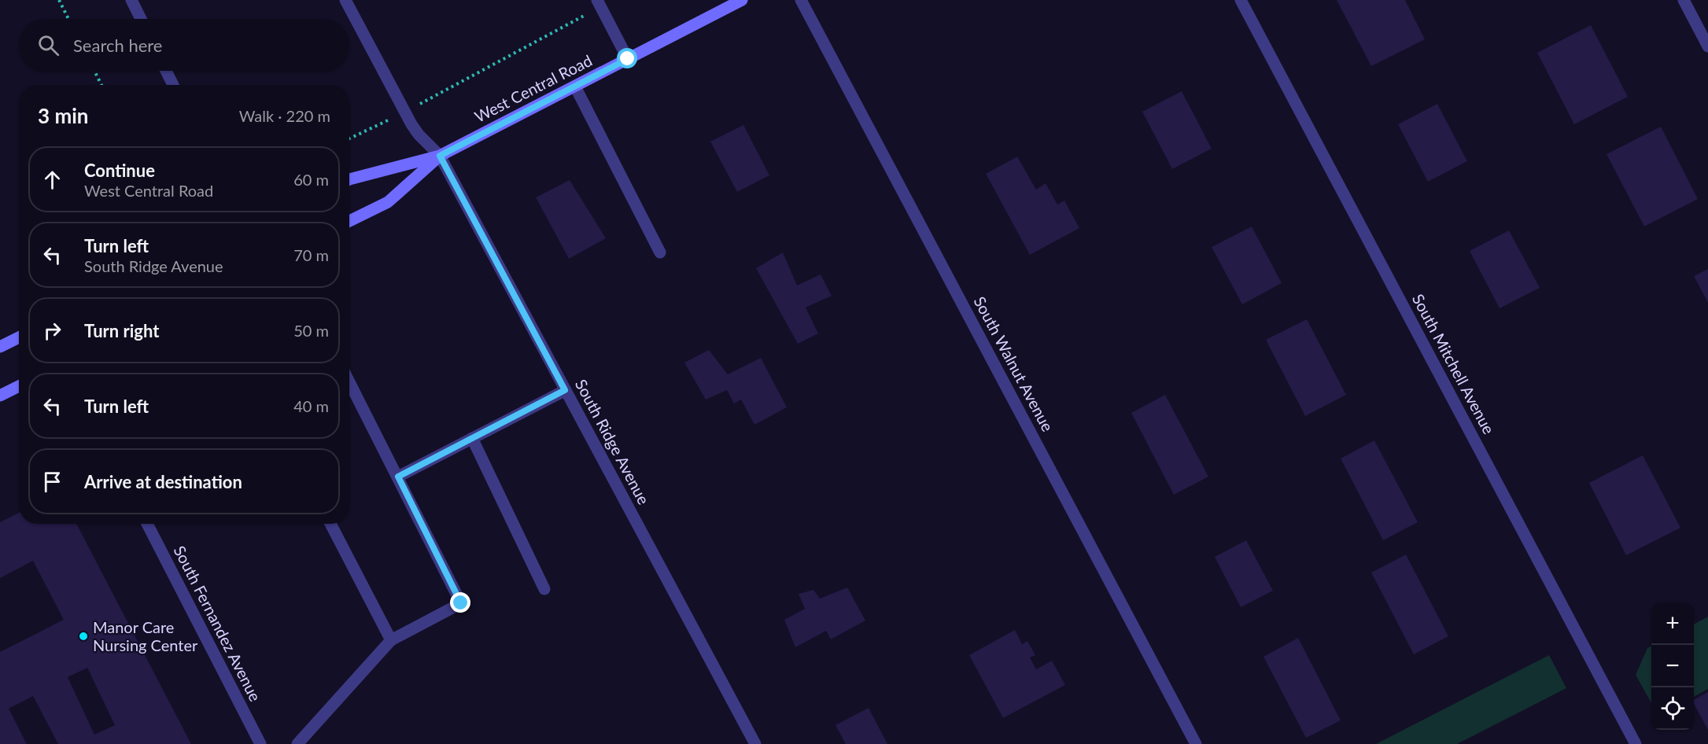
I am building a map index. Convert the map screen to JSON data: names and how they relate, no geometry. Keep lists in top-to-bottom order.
{
  "streets": {
    "main road": ["West Central Road"],
    "street": [
      "South Walnut Avenue",
      "South Mitchell Avenue",
      "South Ridge Avenue",
      "South Fernandez Avenue"
    ]
  },
  "crossings": [
    ["West Central Road", "South Ridge Avenue"]
  ],
  "places": ["Manor Care Nursing Center"],
  "page": {
    "search": "Search here",
    "heading": ["3 min", "Walk · 220 m"],
    "list": [
      ["Continue", "West Central Road", "60 m"],
      ["Turn left", "South Ridge Avenue", "70 m"],
      ["Turn right", "50 m"],
      ["Turn left", "40 m"],
      "Arrive at destination"
    ],
    "map_buttons": ["+", "−"]
  }
}
